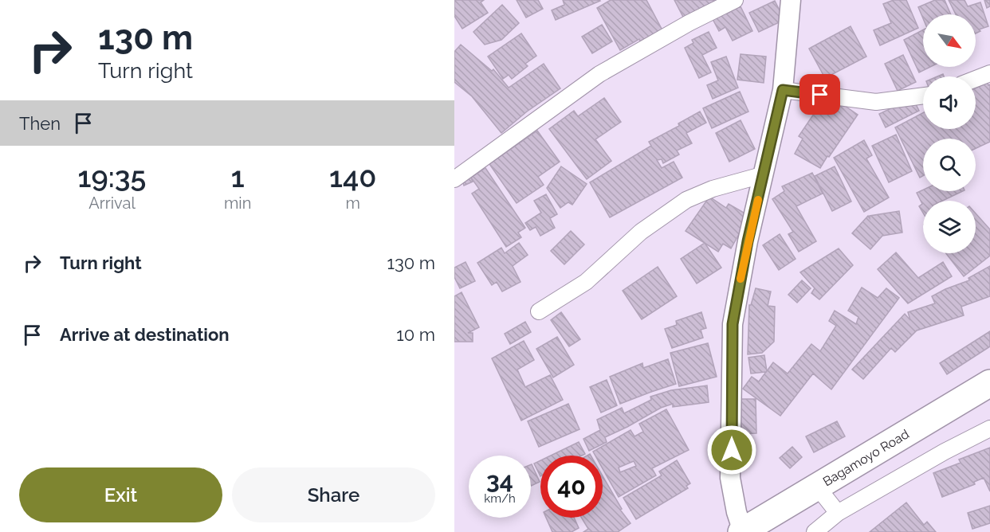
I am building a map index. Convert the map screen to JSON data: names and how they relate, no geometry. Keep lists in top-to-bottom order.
{
  "streets": {
    "highway": ["Bagamoyo Road"]
  },
  "north": "bottom right",
  "page": {
    "turn": ["130 m", "Turn right"],
    "then": "Then",
    "eta": [
      "19:35",
      "Arrival",
      "1",
      "min",
      "140",
      "m"
    ],
    "list": [
      {
        "name": "Turn right",
        "value": "130 m"
      },
      {
        "name": "Arrive at destination",
        "value": "10 m"
      }
    ],
    "speed": "34 km/h",
    "limit": "40",
    "buttons": ["Exit", "Share"]
  }
}
